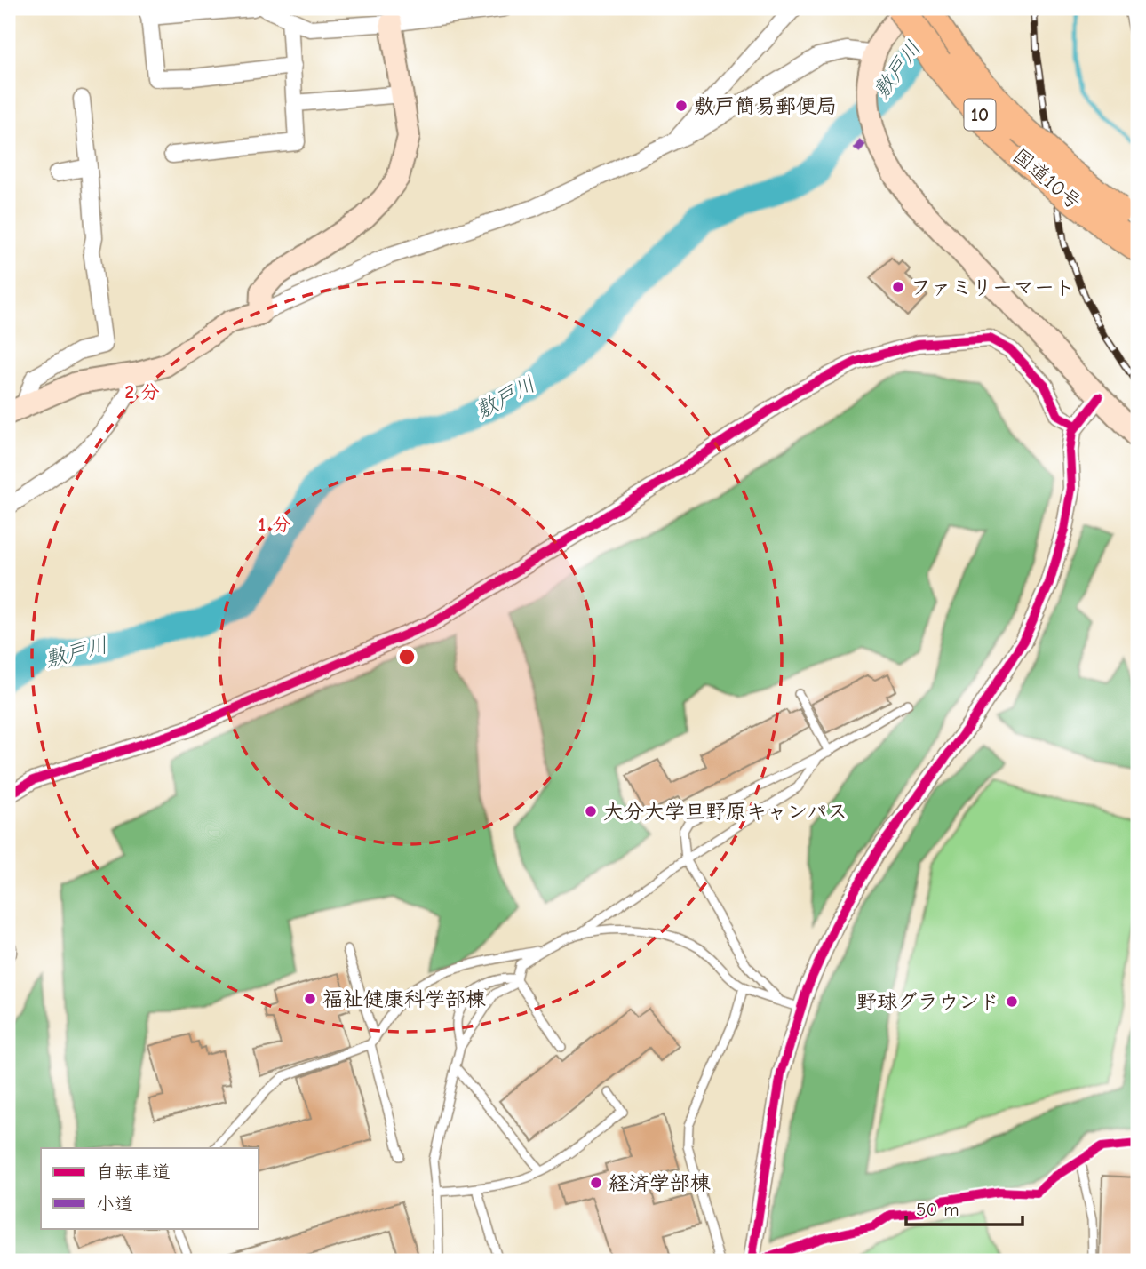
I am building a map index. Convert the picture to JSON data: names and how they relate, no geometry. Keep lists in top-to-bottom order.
{
  "streets": {
    "highway": ["10", "国道10号"]
  },
  "water": ["敷戸川"],
  "places": [
    "敷戸簡易郵便局",
    "ファミリーマート",
    "大分大学旦野原キャンパス",
    "福祉健康科学部棟",
    "野球グラウンド",
    "経済学部棟"
  ],
  "legend": ["自転車道", "小道"],
  "scale_bar": "50 m",
  "rings": ["2 分", "1 分"]
}
